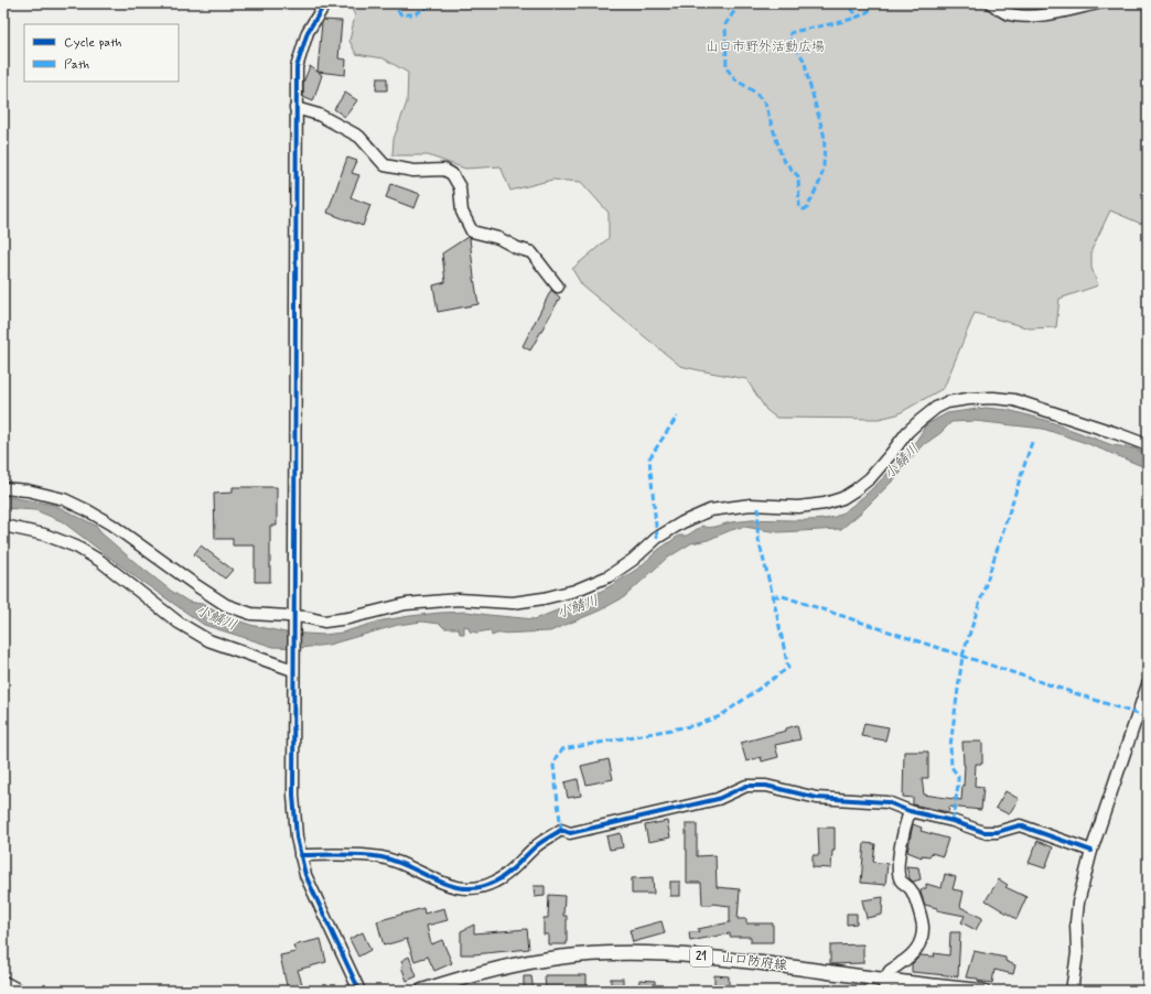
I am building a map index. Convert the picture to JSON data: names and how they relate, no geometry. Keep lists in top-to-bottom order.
{
  "streets": {
    "main road": ["21", "山口防府線"]
  },
  "water": ["小鯖川"],
  "parks": ["山口市野外活動広場"],
  "legend": ["Cycle path", "Path"]
}
